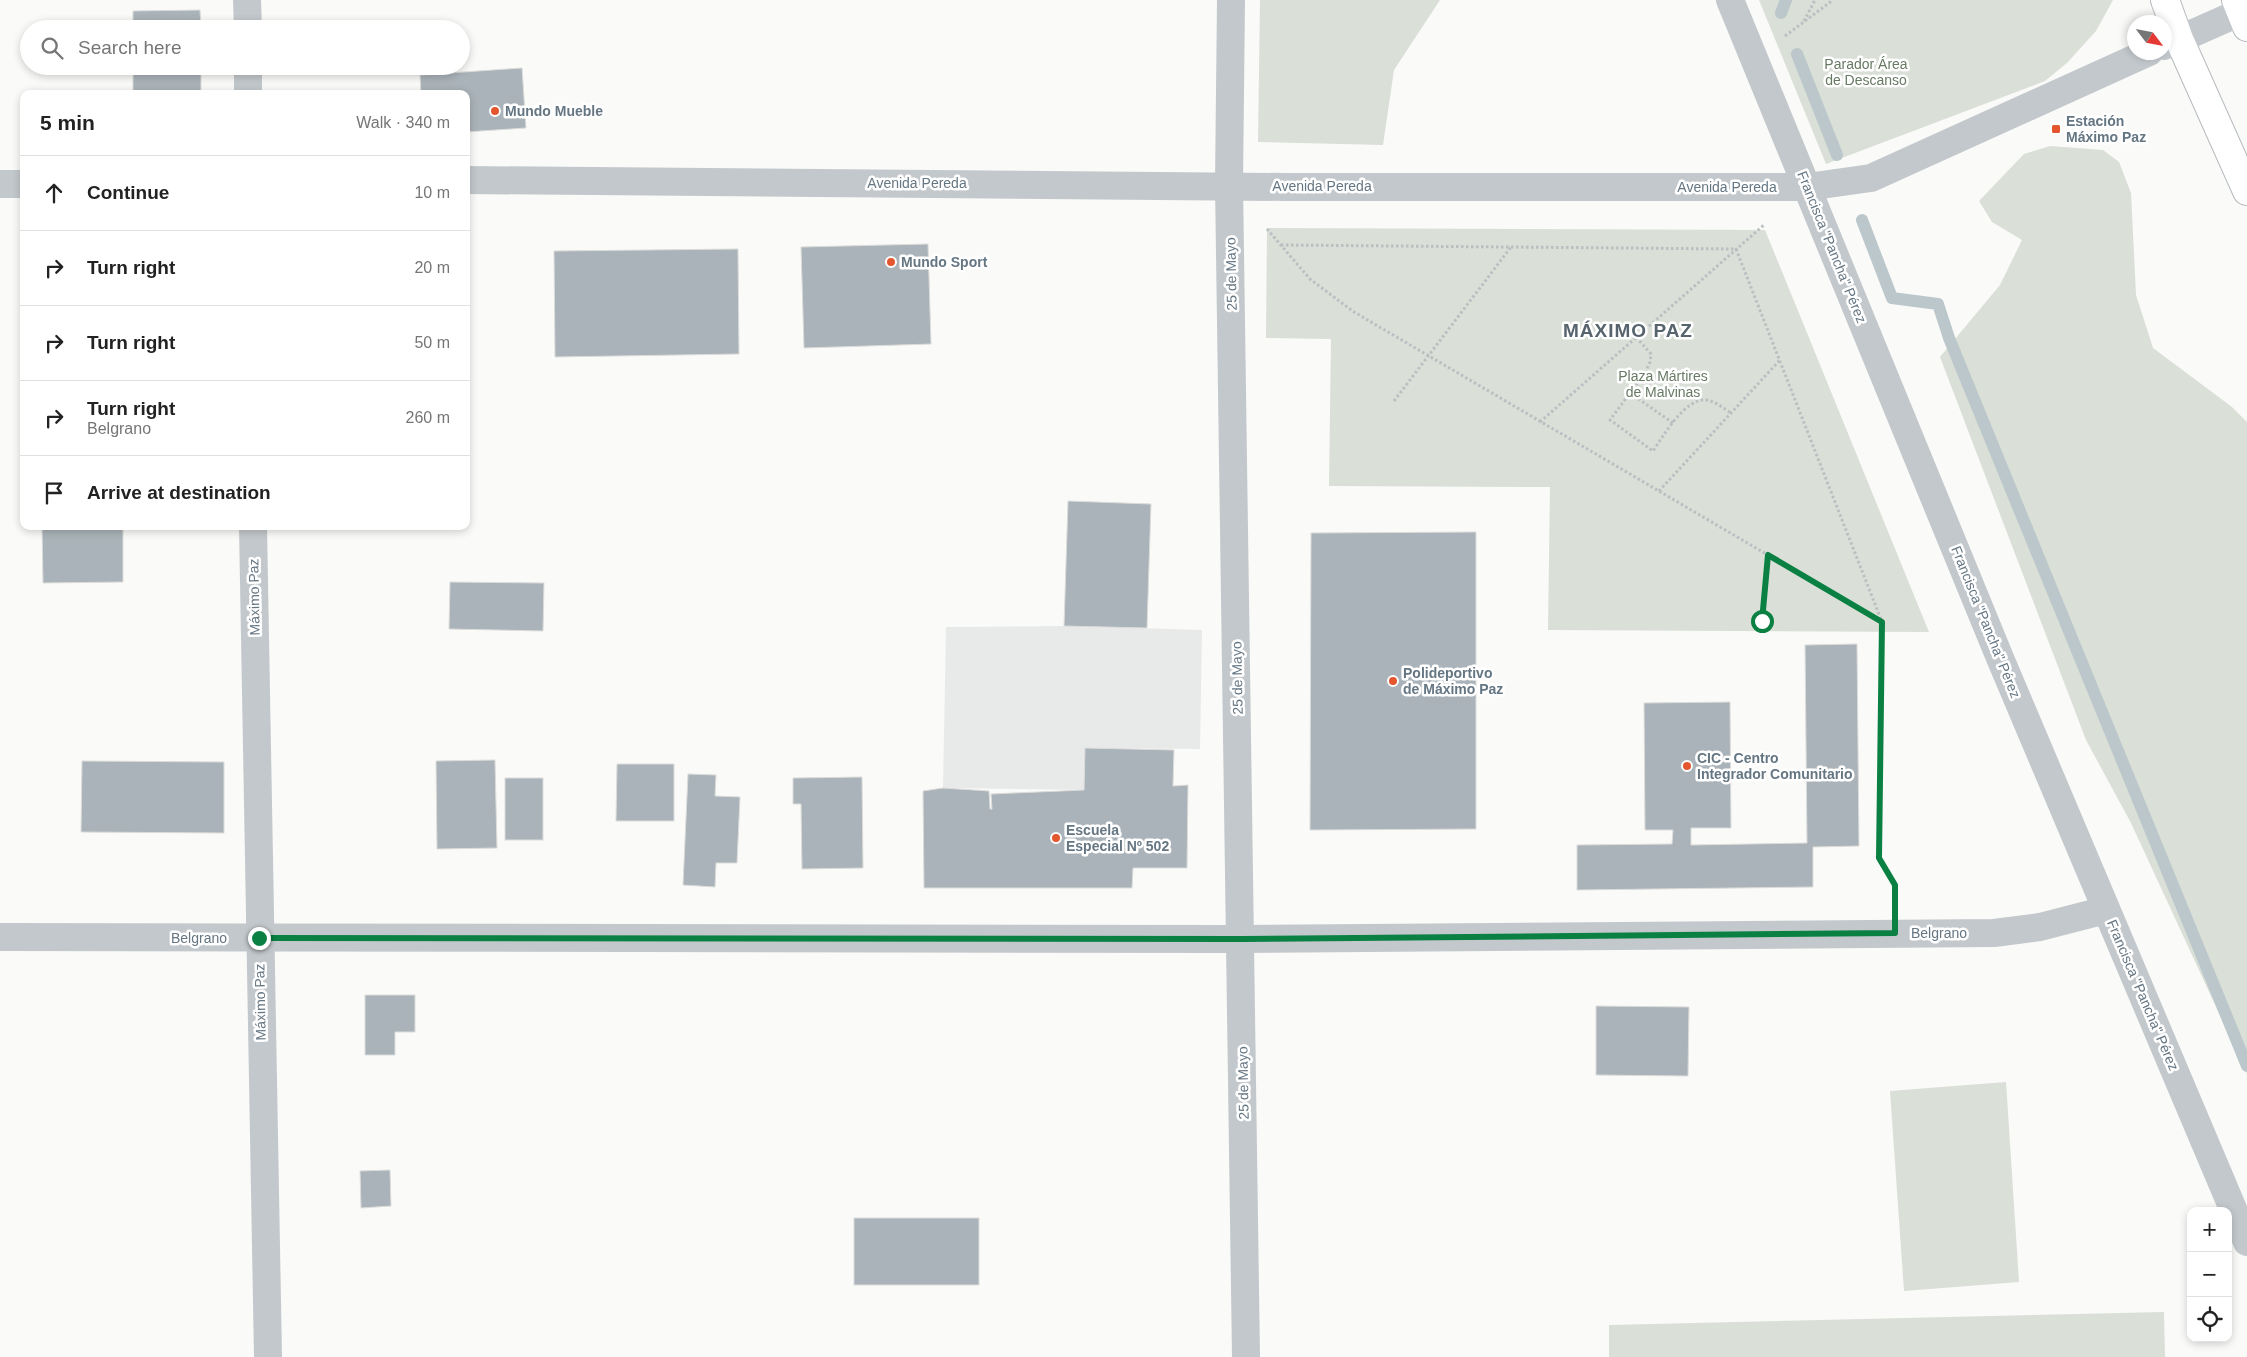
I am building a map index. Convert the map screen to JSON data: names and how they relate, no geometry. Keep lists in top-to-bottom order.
{
  "streets": {
    "street": [
      "Avenida Pereda",
      "Francisca \"Pancha\" Pérez",
      "25 de Mayo",
      "Máximo Paz",
      "Belgrano"
    ]
  },
  "crossings": [
    ["Avenida Pereda", "Francisca \"Pancha\" Pérez"],
    ["Avenida Pereda", "25 de Mayo"],
    ["Francisca \"Pancha\" Pérez", "Belgrano"],
    ["25 de Mayo", "Belgrano"],
    ["Máximo Paz", "Belgrano"]
  ],
  "districts": ["MÁXIMO PAZ"],
  "parks": ["Parador Área de Descanso", "Plaza Mártires de Malvinas"],
  "places": {
    "other": [
      "Mundo Mueble",
      "Mundo Sport",
      "Polideportivo de Máximo Paz",
      "CIC - Centro Integrador Comunitario",
      "Escuela Especial Nº 502"
    ],
    "transit": ["Estación Máximo Paz"]
  },
  "north": "bottom right",
  "page": {
    "search": "Search here",
    "heading": ["5 min", "Walk · 340 m"],
    "list": [
      ["Continue", "10 m"],
      ["Turn right", "20 m"],
      ["Turn right", "50 m"],
      ["Turn right", "Belgrano", "260 m"],
      "Arrive at destination"
    ],
    "map_buttons": ["+", "−"]
  }
}
